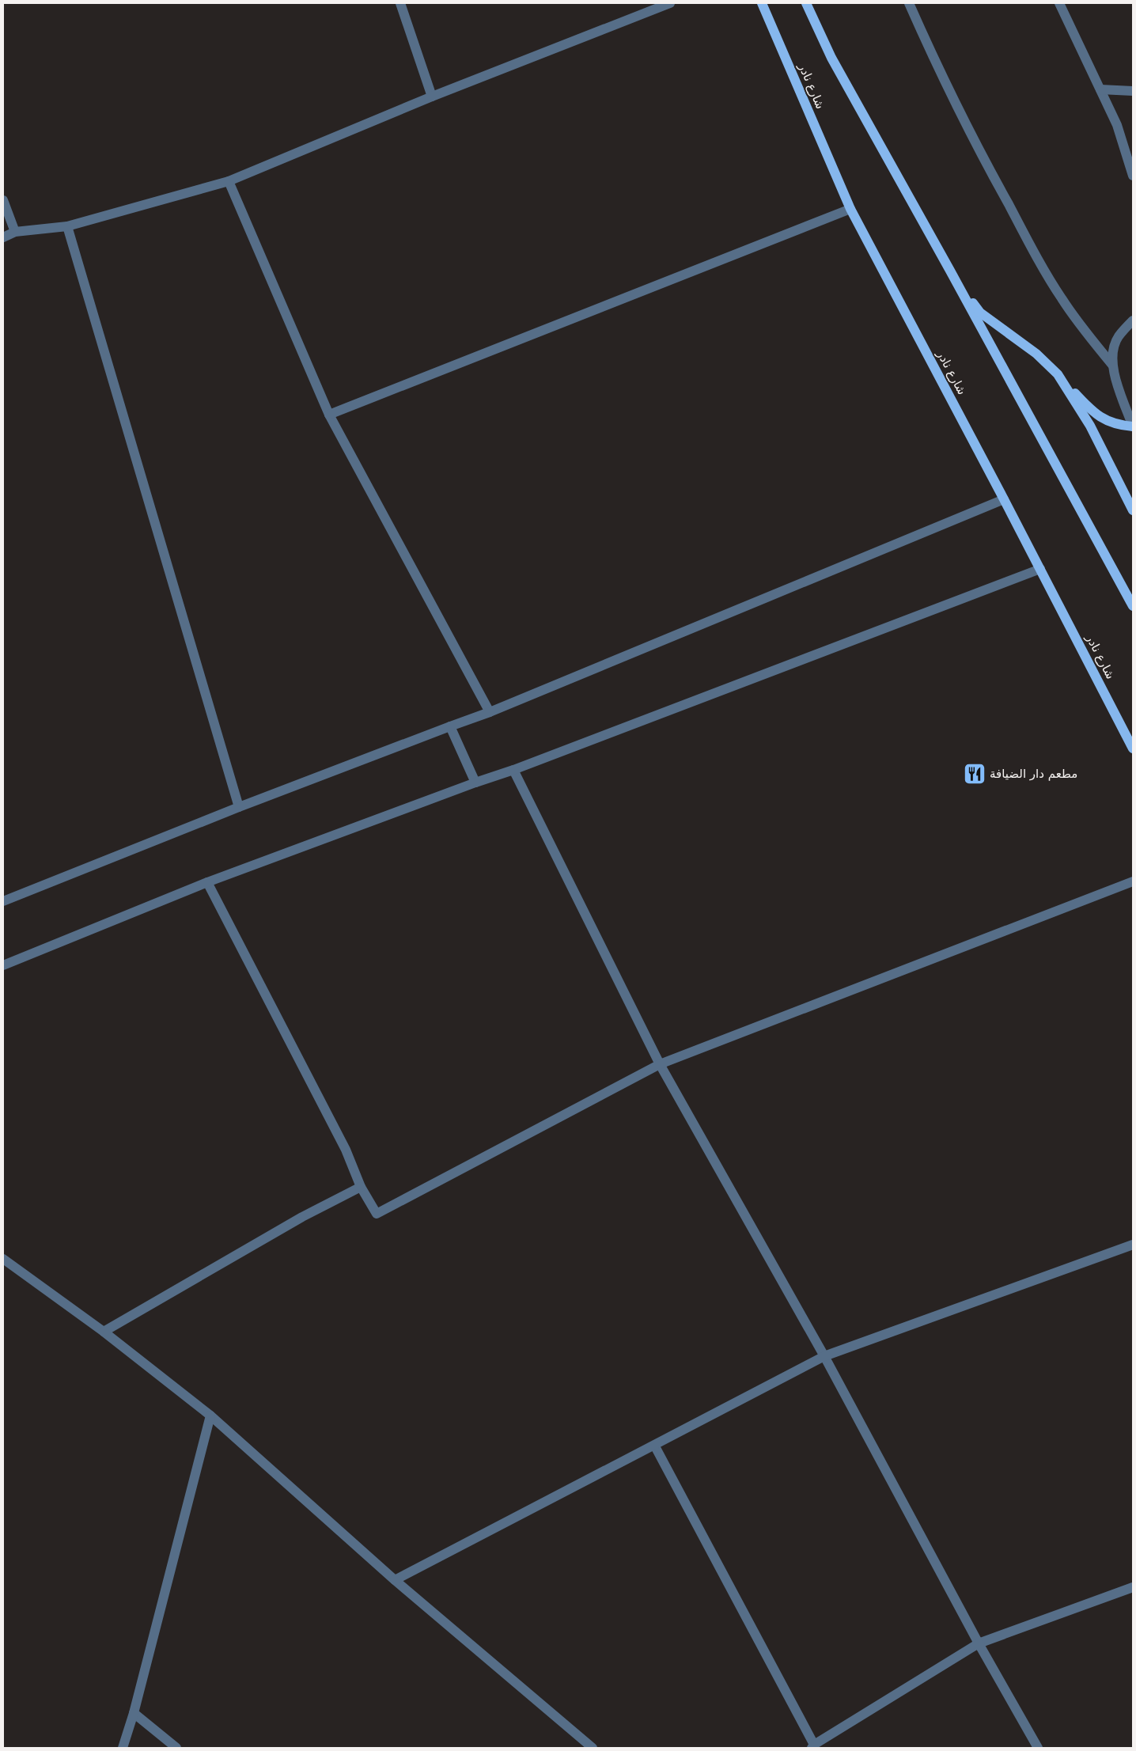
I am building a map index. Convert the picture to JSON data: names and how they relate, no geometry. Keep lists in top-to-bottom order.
{
  "streets": {
    "main road": ["شارع نادر"]
  },
  "places": {
    "restaurant": ["مطعم دار الضيافة"]
  }
}
